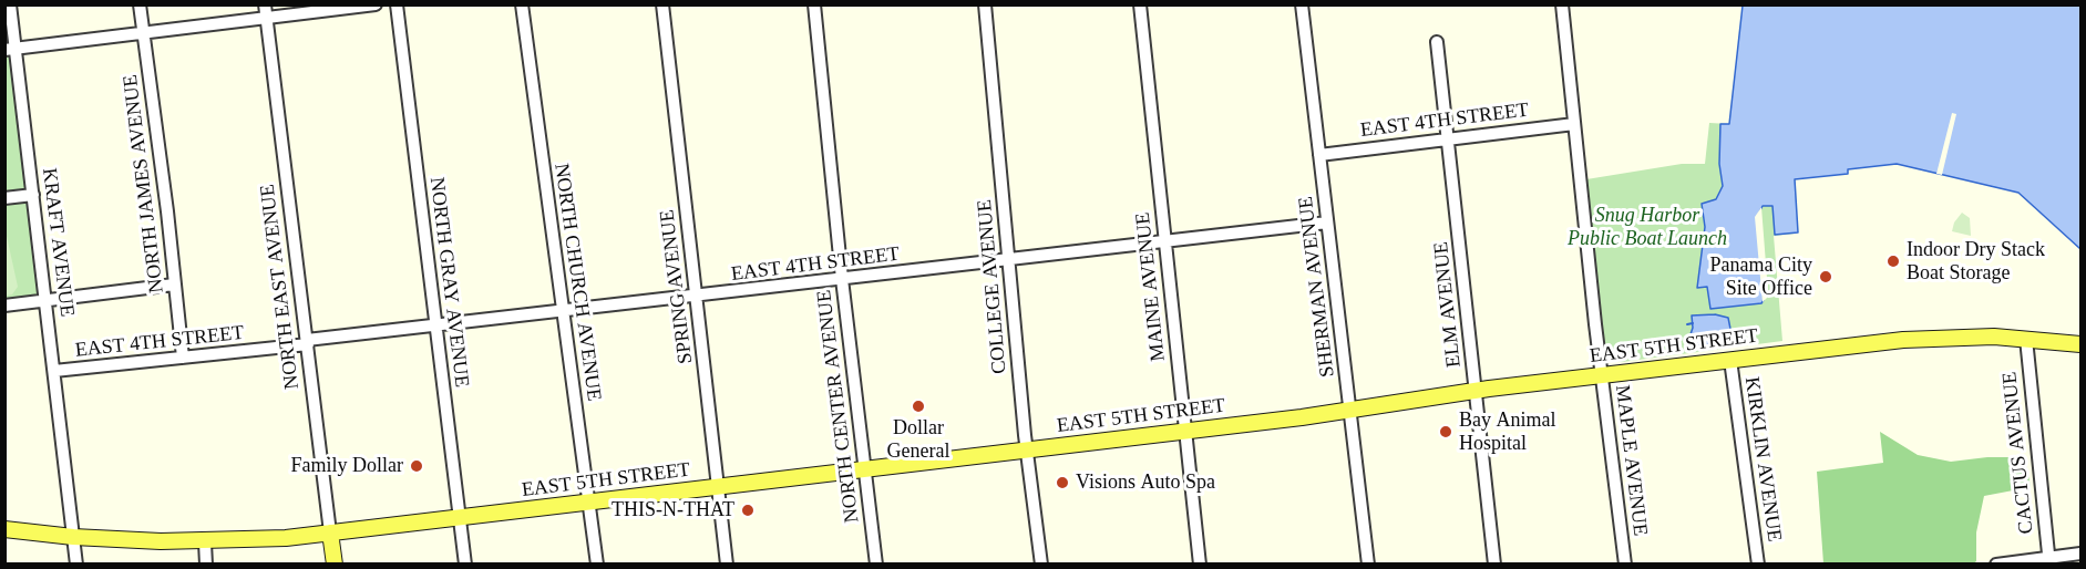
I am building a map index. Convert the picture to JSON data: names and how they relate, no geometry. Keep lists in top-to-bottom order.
{
  "streets": {
    "main road": ["NORTH EAST AVENUE", "EAST 5TH STREET"],
    "street": [
      "EAST 4TH STREET",
      "NORTH JAMES AVENUE",
      "KRAFT AVENUE",
      "NORTH GRAY AVENUE",
      "NORTH CHURCH AVENUE",
      "SPRING AVENUE",
      "COLLEGE AVENUE",
      "MAINE AVENUE",
      "SHERMAN AVENUE",
      "ELM AVENUE",
      "NORTH CENTER AVENUE",
      "CACTUS AVENUE",
      "KIRKLIN AVENUE",
      "MAPLE AVENUE"
    ]
  },
  "crossings": [
    ["EAST 4TH STREET", "NORTH JAMES AVENUE"],
    ["EAST 4TH STREET", "KRAFT AVENUE"],
    ["EAST 4TH STREET", "NORTH GRAY AVENUE"],
    ["EAST 4TH STREET", "NORTH CHURCH AVENUE"],
    ["EAST 4TH STREET", "NORTH EAST AVENUE"],
    ["EAST 4TH STREET", "SPRING AVENUE"],
    ["EAST 4TH STREET", "COLLEGE AVENUE"],
    ["EAST 4TH STREET", "MAINE AVENUE"],
    ["EAST 4TH STREET", "SHERMAN AVENUE"],
    ["EAST 4TH STREET", "ELM AVENUE"],
    ["EAST 4TH STREET", "NORTH CENTER AVENUE"],
    ["EAST 4TH STREET", "MAPLE AVENUE"],
    ["KRAFT AVENUE", "EAST 5TH STREET"],
    ["NORTH GRAY AVENUE", "EAST 5TH STREET"],
    ["NORTH CHURCH AVENUE", "EAST 5TH STREET"],
    ["NORTH EAST AVENUE", "EAST 5TH STREET"],
    ["SPRING AVENUE", "EAST 5TH STREET"],
    ["COLLEGE AVENUE", "EAST 5TH STREET"],
    ["MAINE AVENUE", "EAST 5TH STREET"],
    ["SHERMAN AVENUE", "EAST 5TH STREET"],
    ["ELM AVENUE", "EAST 5TH STREET"],
    ["EAST 5TH STREET", "NORTH CENTER AVENUE"],
    ["EAST 5TH STREET", "CACTUS AVENUE"],
    ["EAST 5TH STREET", "KIRKLIN AVENUE"],
    ["EAST 5TH STREET", "MAPLE AVENUE"]
  ],
  "parks": ["Snug Harbor Public Boat Launch"],
  "places": [
    "Indoor Dry Stack Boat Storage",
    "Panama City Site Office",
    "Dollar General",
    "Bay Animal Hospital",
    "Family Dollar",
    "Visions Auto Spa",
    "THIS-N-THAT"
  ]
}
